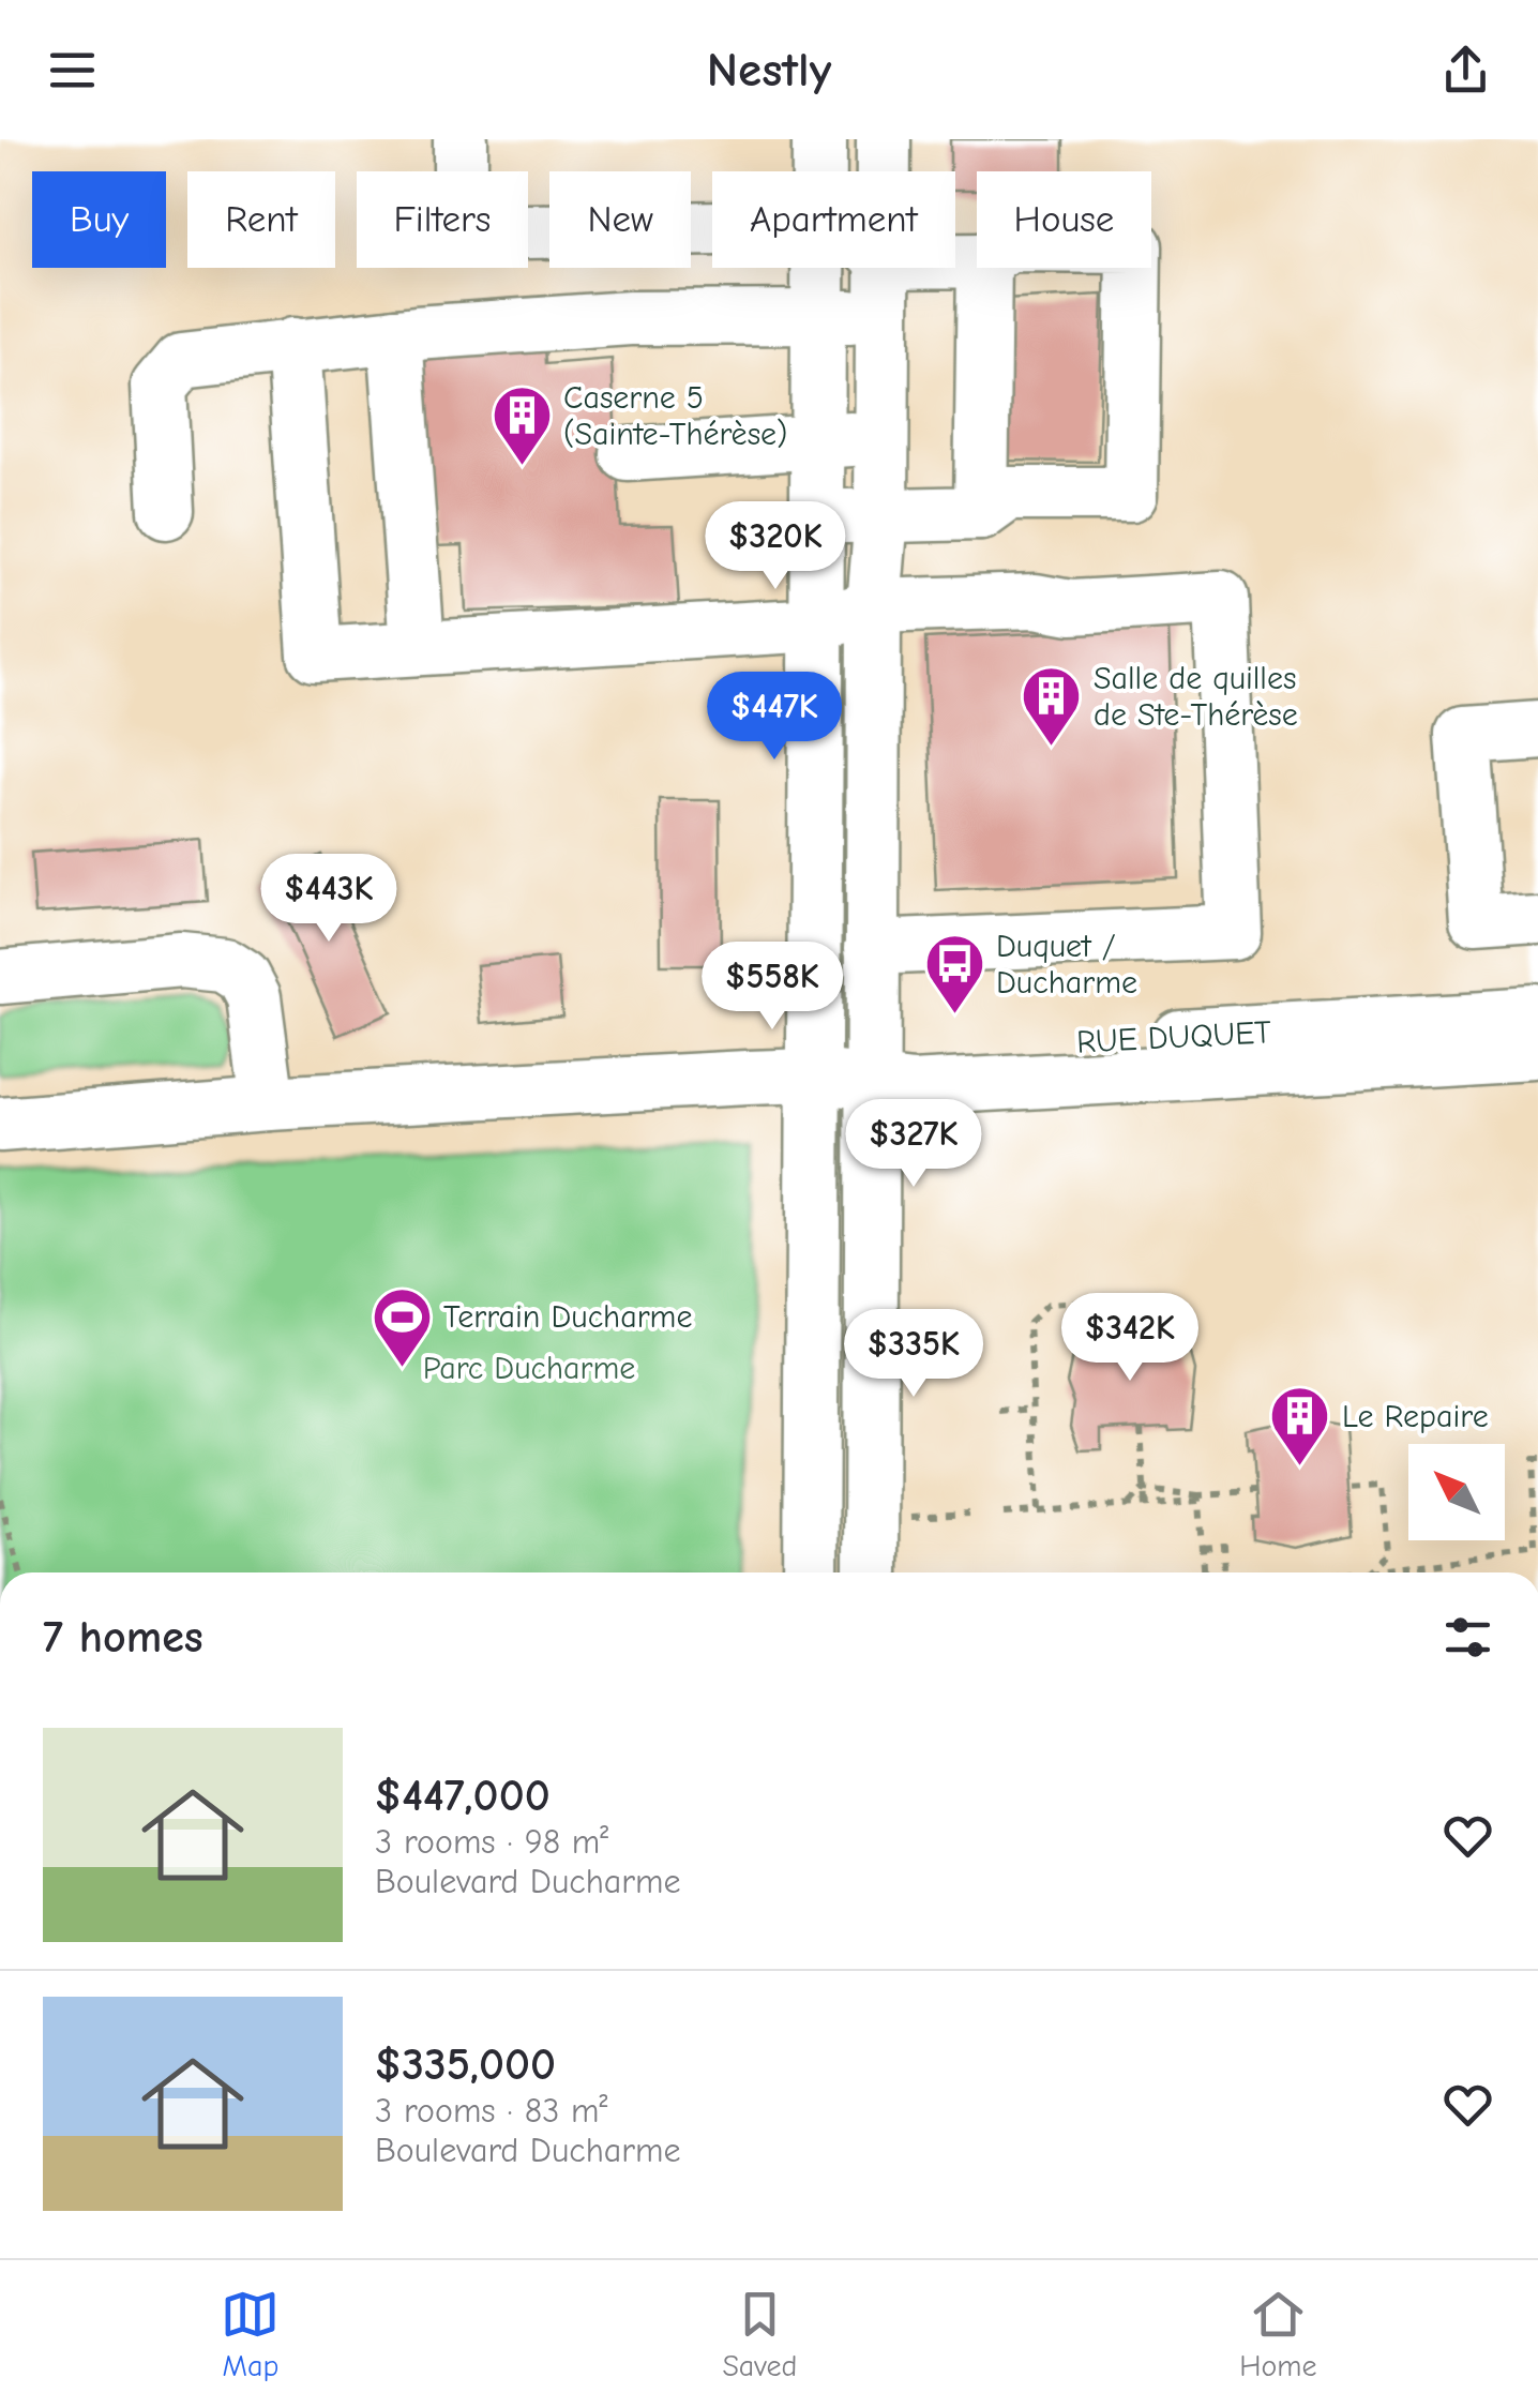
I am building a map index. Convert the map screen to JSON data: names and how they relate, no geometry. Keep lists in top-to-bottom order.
{
  "streets": {
    "street": ["RUE DUQUET"]
  },
  "parks": ["Parc Ducharme"],
  "places": {
    "building": ["Caserne 5 (Sainte-Thérèse)", "Salle de quilles de Ste-Thérèse", "Le Repaire"],
    "bus stop": ["Duquet / Ducharme"],
    "sports": ["Terrain Ducharme"]
  },
  "north": "top left",
  "page": {
    "header": "Nestly",
    "chip": [
      "Buy",
      "Rent",
      "Filters",
      "New",
      "Apartment",
      "House"
    ],
    "price": [
      "$320K",
      "$447K",
      "$443K",
      "$558K",
      "$327K",
      "$342K",
      "$335K"
    ],
    "heading": "7 homes",
    "list": [
      {
        "name": "$447,000",
        "note": "3 rooms · 98 m² · Boulevard Ducharme"
      },
      {
        "name": "$335,000",
        "note": "3 rooms · 83 m² · Boulevard Ducharme"
      }
    ],
    "tabs": ["Map", "Saved", "Home"]
  }
}
